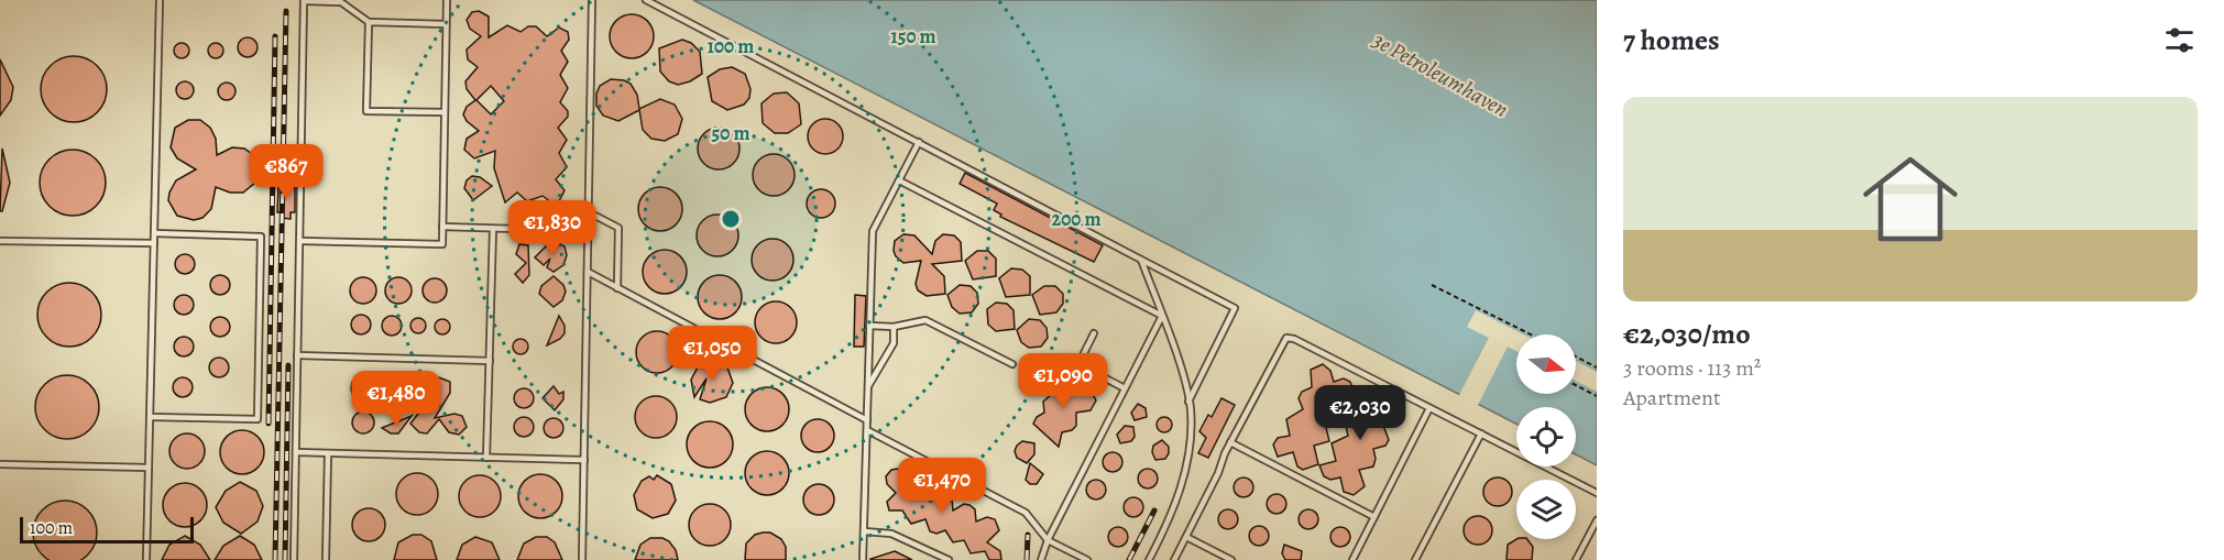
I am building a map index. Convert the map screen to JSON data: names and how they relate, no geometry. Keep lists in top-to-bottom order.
{
  "water": ["3e Petroleumhaven"],
  "scale_bar": "100 m",
  "north": "right",
  "page": {
    "heading": "7 homes",
    "list": [
      {
        "name": "€2,030/mo",
        "note": "3 rooms · 113 m² · Apartment"
      }
    ],
    "price": [
      "€867",
      "€1,830",
      "€1,050",
      "€1,090",
      "€1,480",
      "€2,030",
      "€1,470"
    ],
    "scale": "100 m"
  },
  "rings": [
    "150 m",
    "100 m",
    "50 m",
    "200 m"
  ]
}
